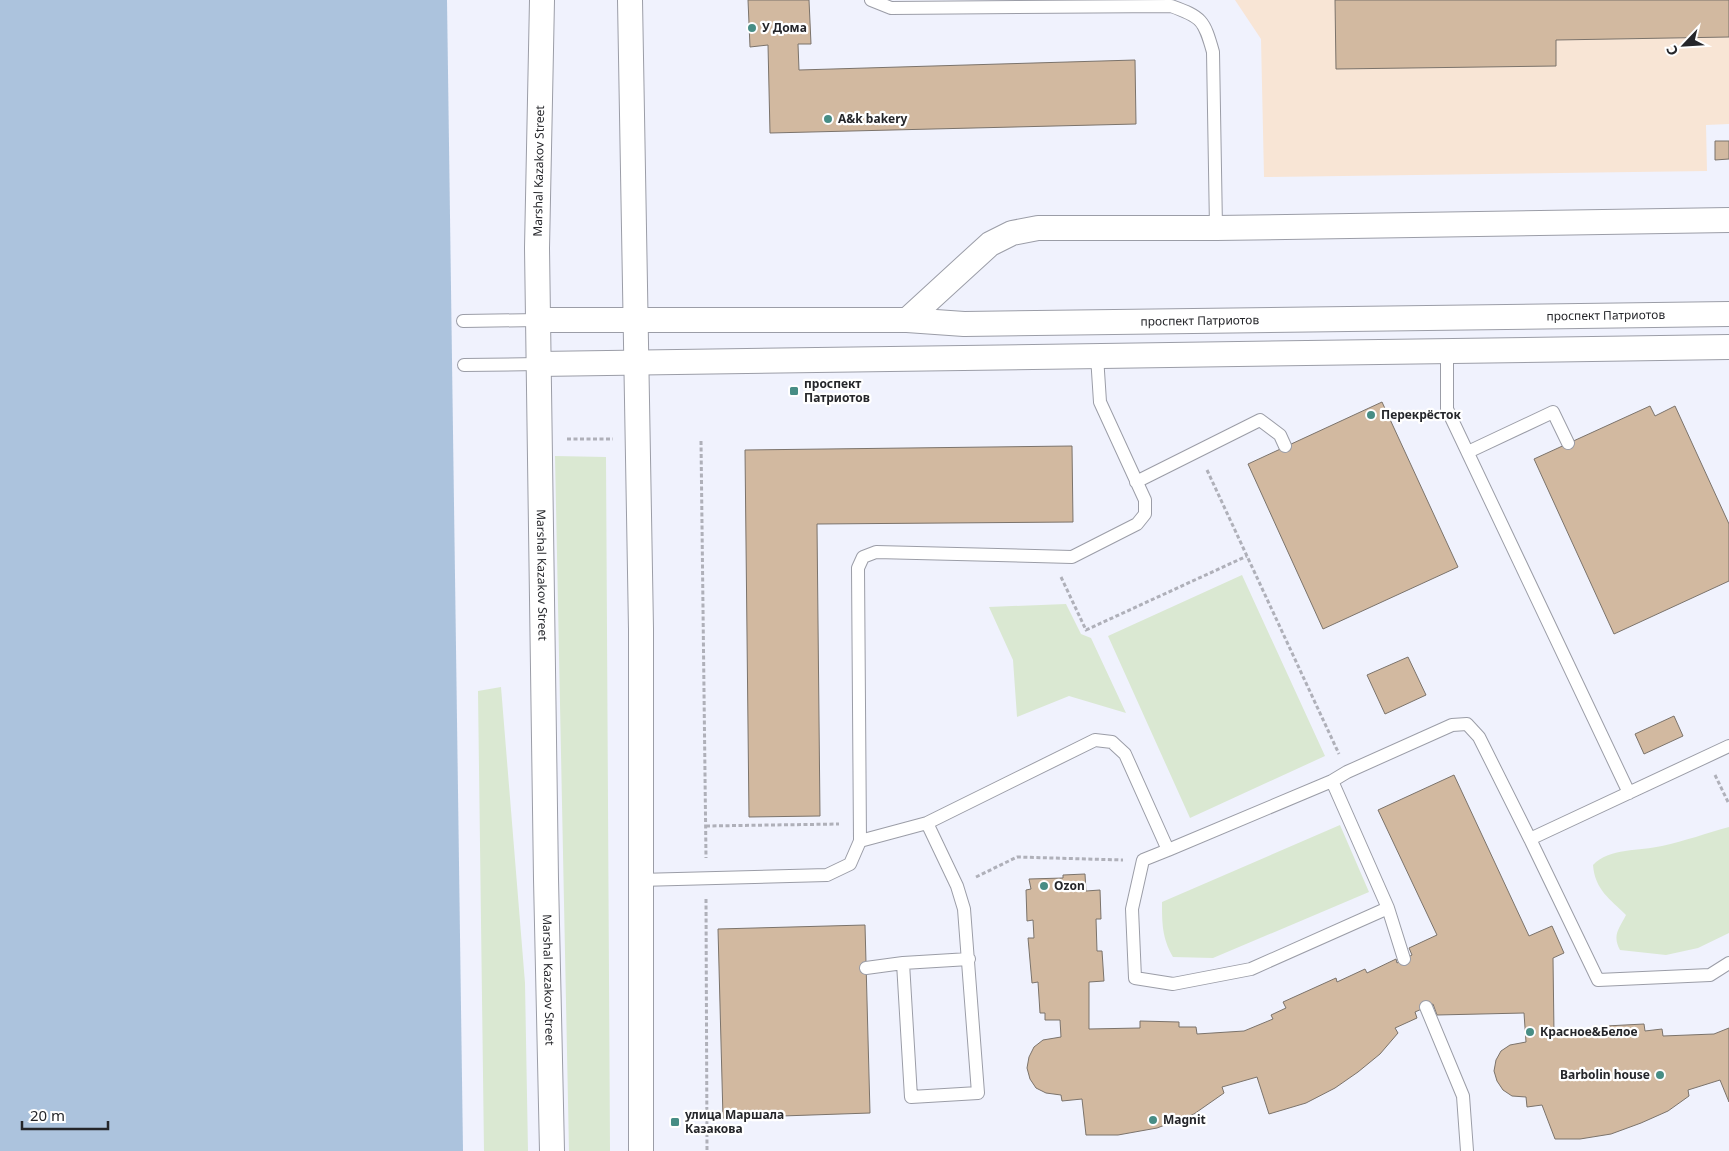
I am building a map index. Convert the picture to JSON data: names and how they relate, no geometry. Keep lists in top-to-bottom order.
{
  "streets": {
    "street": ["Marshal Kazakov Street", "проспект Патриотов"]
  },
  "crossings": [
    ["Marshal Kazakov Street", "проспект Патриотов"]
  ],
  "places": {
    "other": [
      "У Дома",
      "A&k bakery",
      "Перекрёсток",
      "Ozon",
      "Красное&Белое",
      "Barbolin house",
      "Magnit"
    ],
    "transit": ["проспект Патриотов", "улица Маршала Казакова"]
  },
  "scale_bar": "20 m",
  "north": "bottom left"
}
